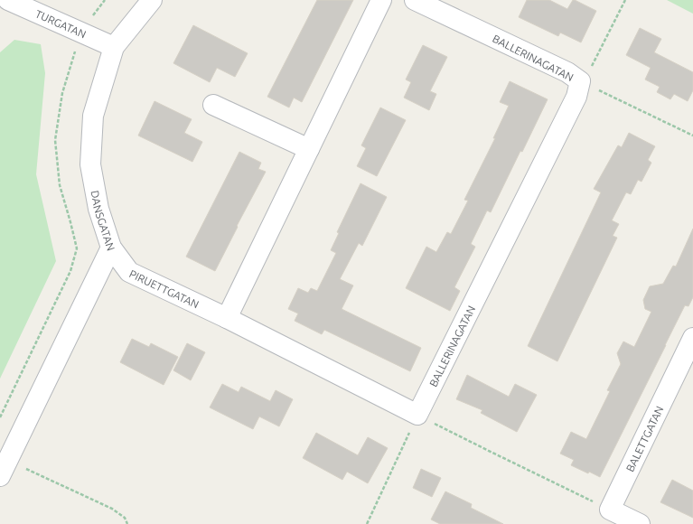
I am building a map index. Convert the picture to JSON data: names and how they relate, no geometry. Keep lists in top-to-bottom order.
{
  "streets": {
    "street": [
      "TURGATAN",
      "BALLERINAGATAN",
      "DANSGATAN",
      "PIRUETTGATAN",
      "BALETTGATAN"
    ]
  },
  "crossings": [
    ["TURGATAN", "DANSGATAN"],
    ["DANSGATAN", "PIRUETTGATAN"]
  ]
}
